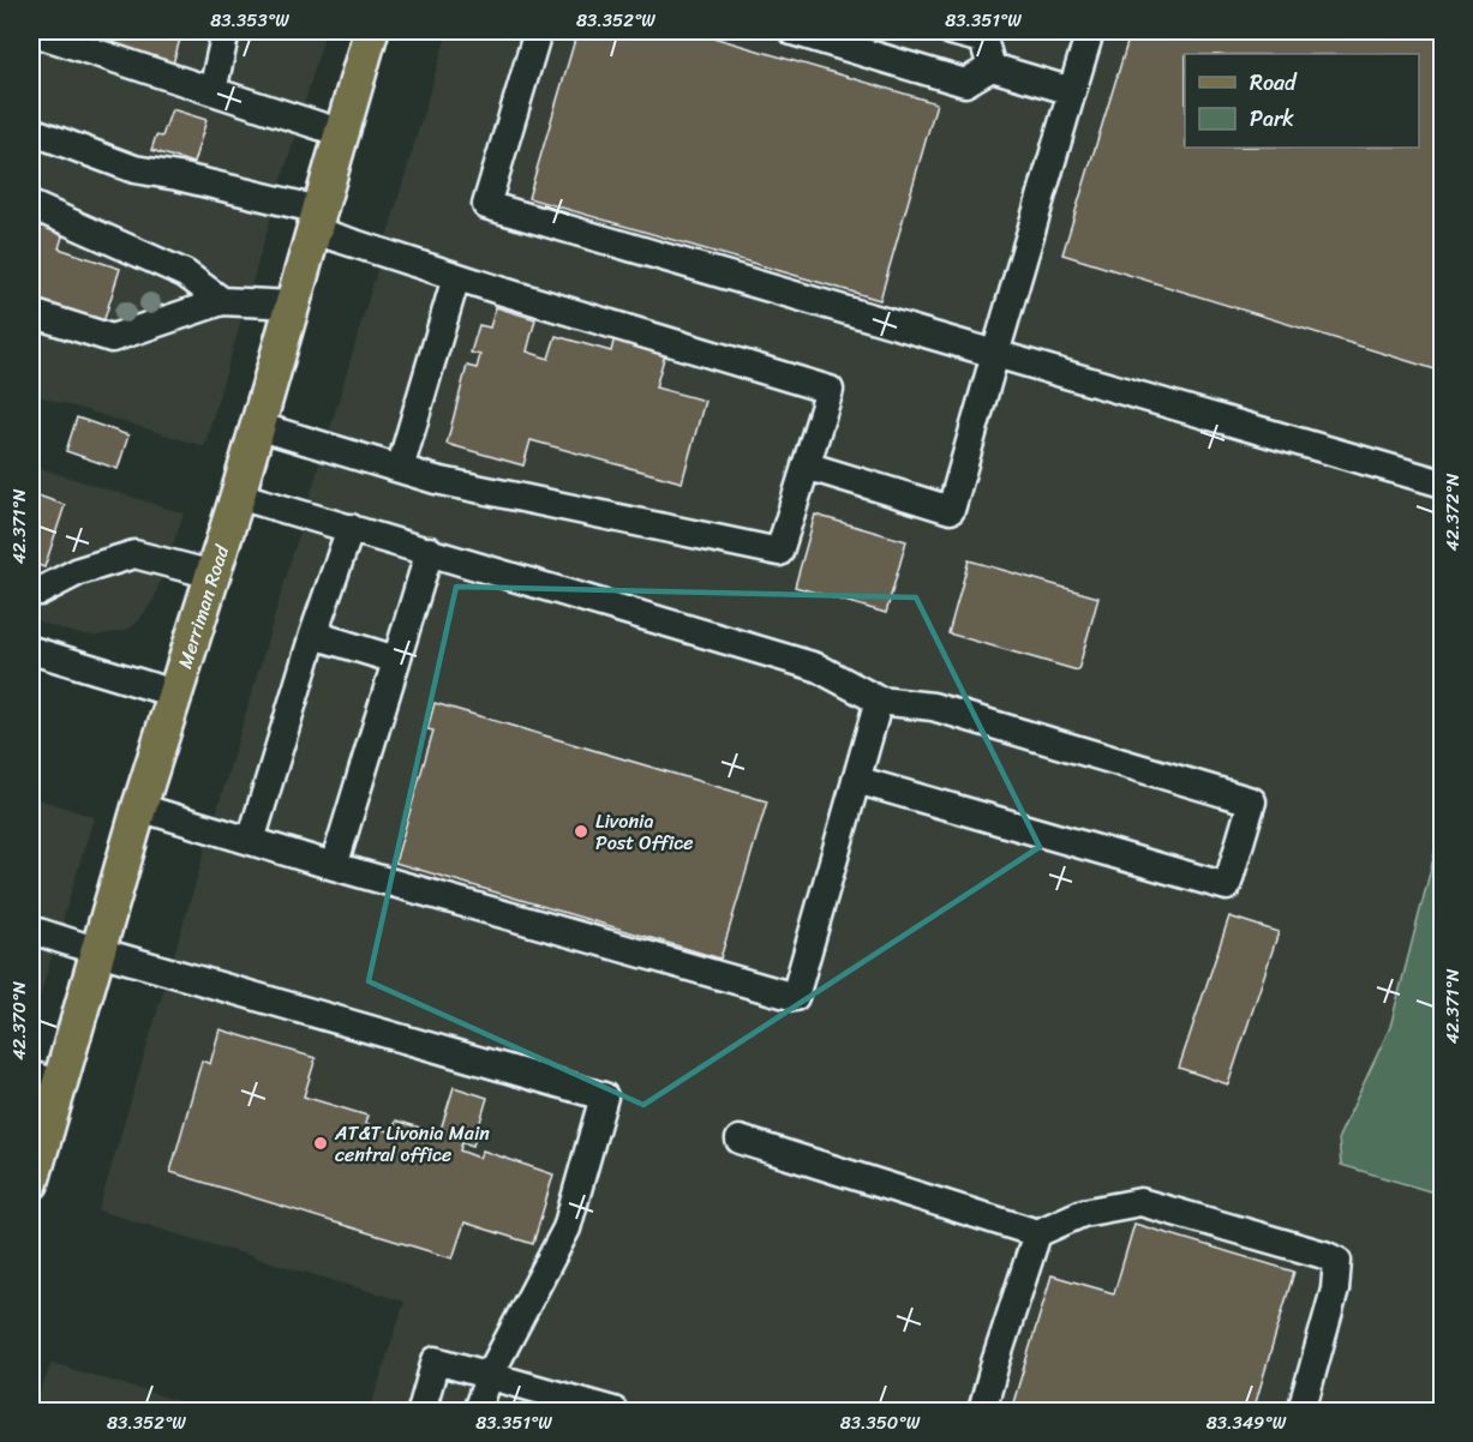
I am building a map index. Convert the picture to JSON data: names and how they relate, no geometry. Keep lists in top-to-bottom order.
{
  "streets": {
    "main road": ["Merriman Road"]
  },
  "places": ["Livonia Post Office", "AT&T Livonia Main central office"],
  "legend": ["Road", "Park"],
  "coordinates": [
    "83.353°W",
    "83.352°W",
    "83.351°W",
    "42.372°N",
    "42.371°N",
    "42.370°N",
    "83.350°W",
    "83.349°W"
  ]
}
